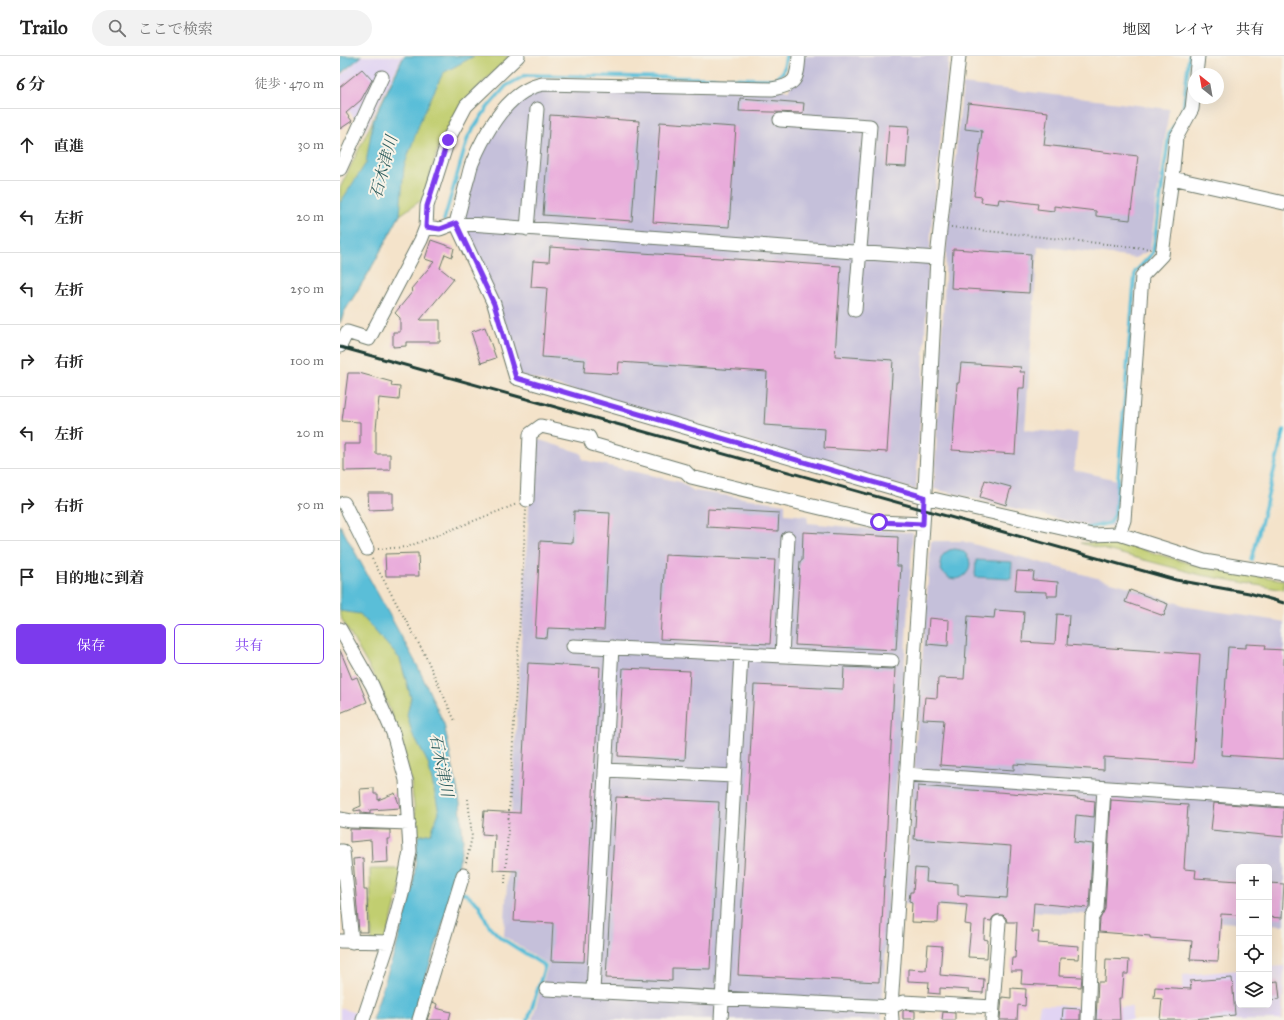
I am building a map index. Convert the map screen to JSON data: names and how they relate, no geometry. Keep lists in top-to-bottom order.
{
  "water": ["石木津川"],
  "north": "top left",
  "page": {
    "header": "Trailo",
    "search": "ここで検索",
    "nav": ["地図", "レイヤ", "共有"],
    "heading": ["6 分", "徒歩 · 470 m"],
    "list": [
      ["直進", "30 m"],
      ["左折", "20 m"],
      ["左折", "250 m"],
      ["右折", "100 m"],
      ["左折", "20 m"],
      ["右折", "50 m"],
      "目的地に到着"
    ],
    "buttons": ["保存", "共有"],
    "map_buttons": ["+", "−"]
  }
}
